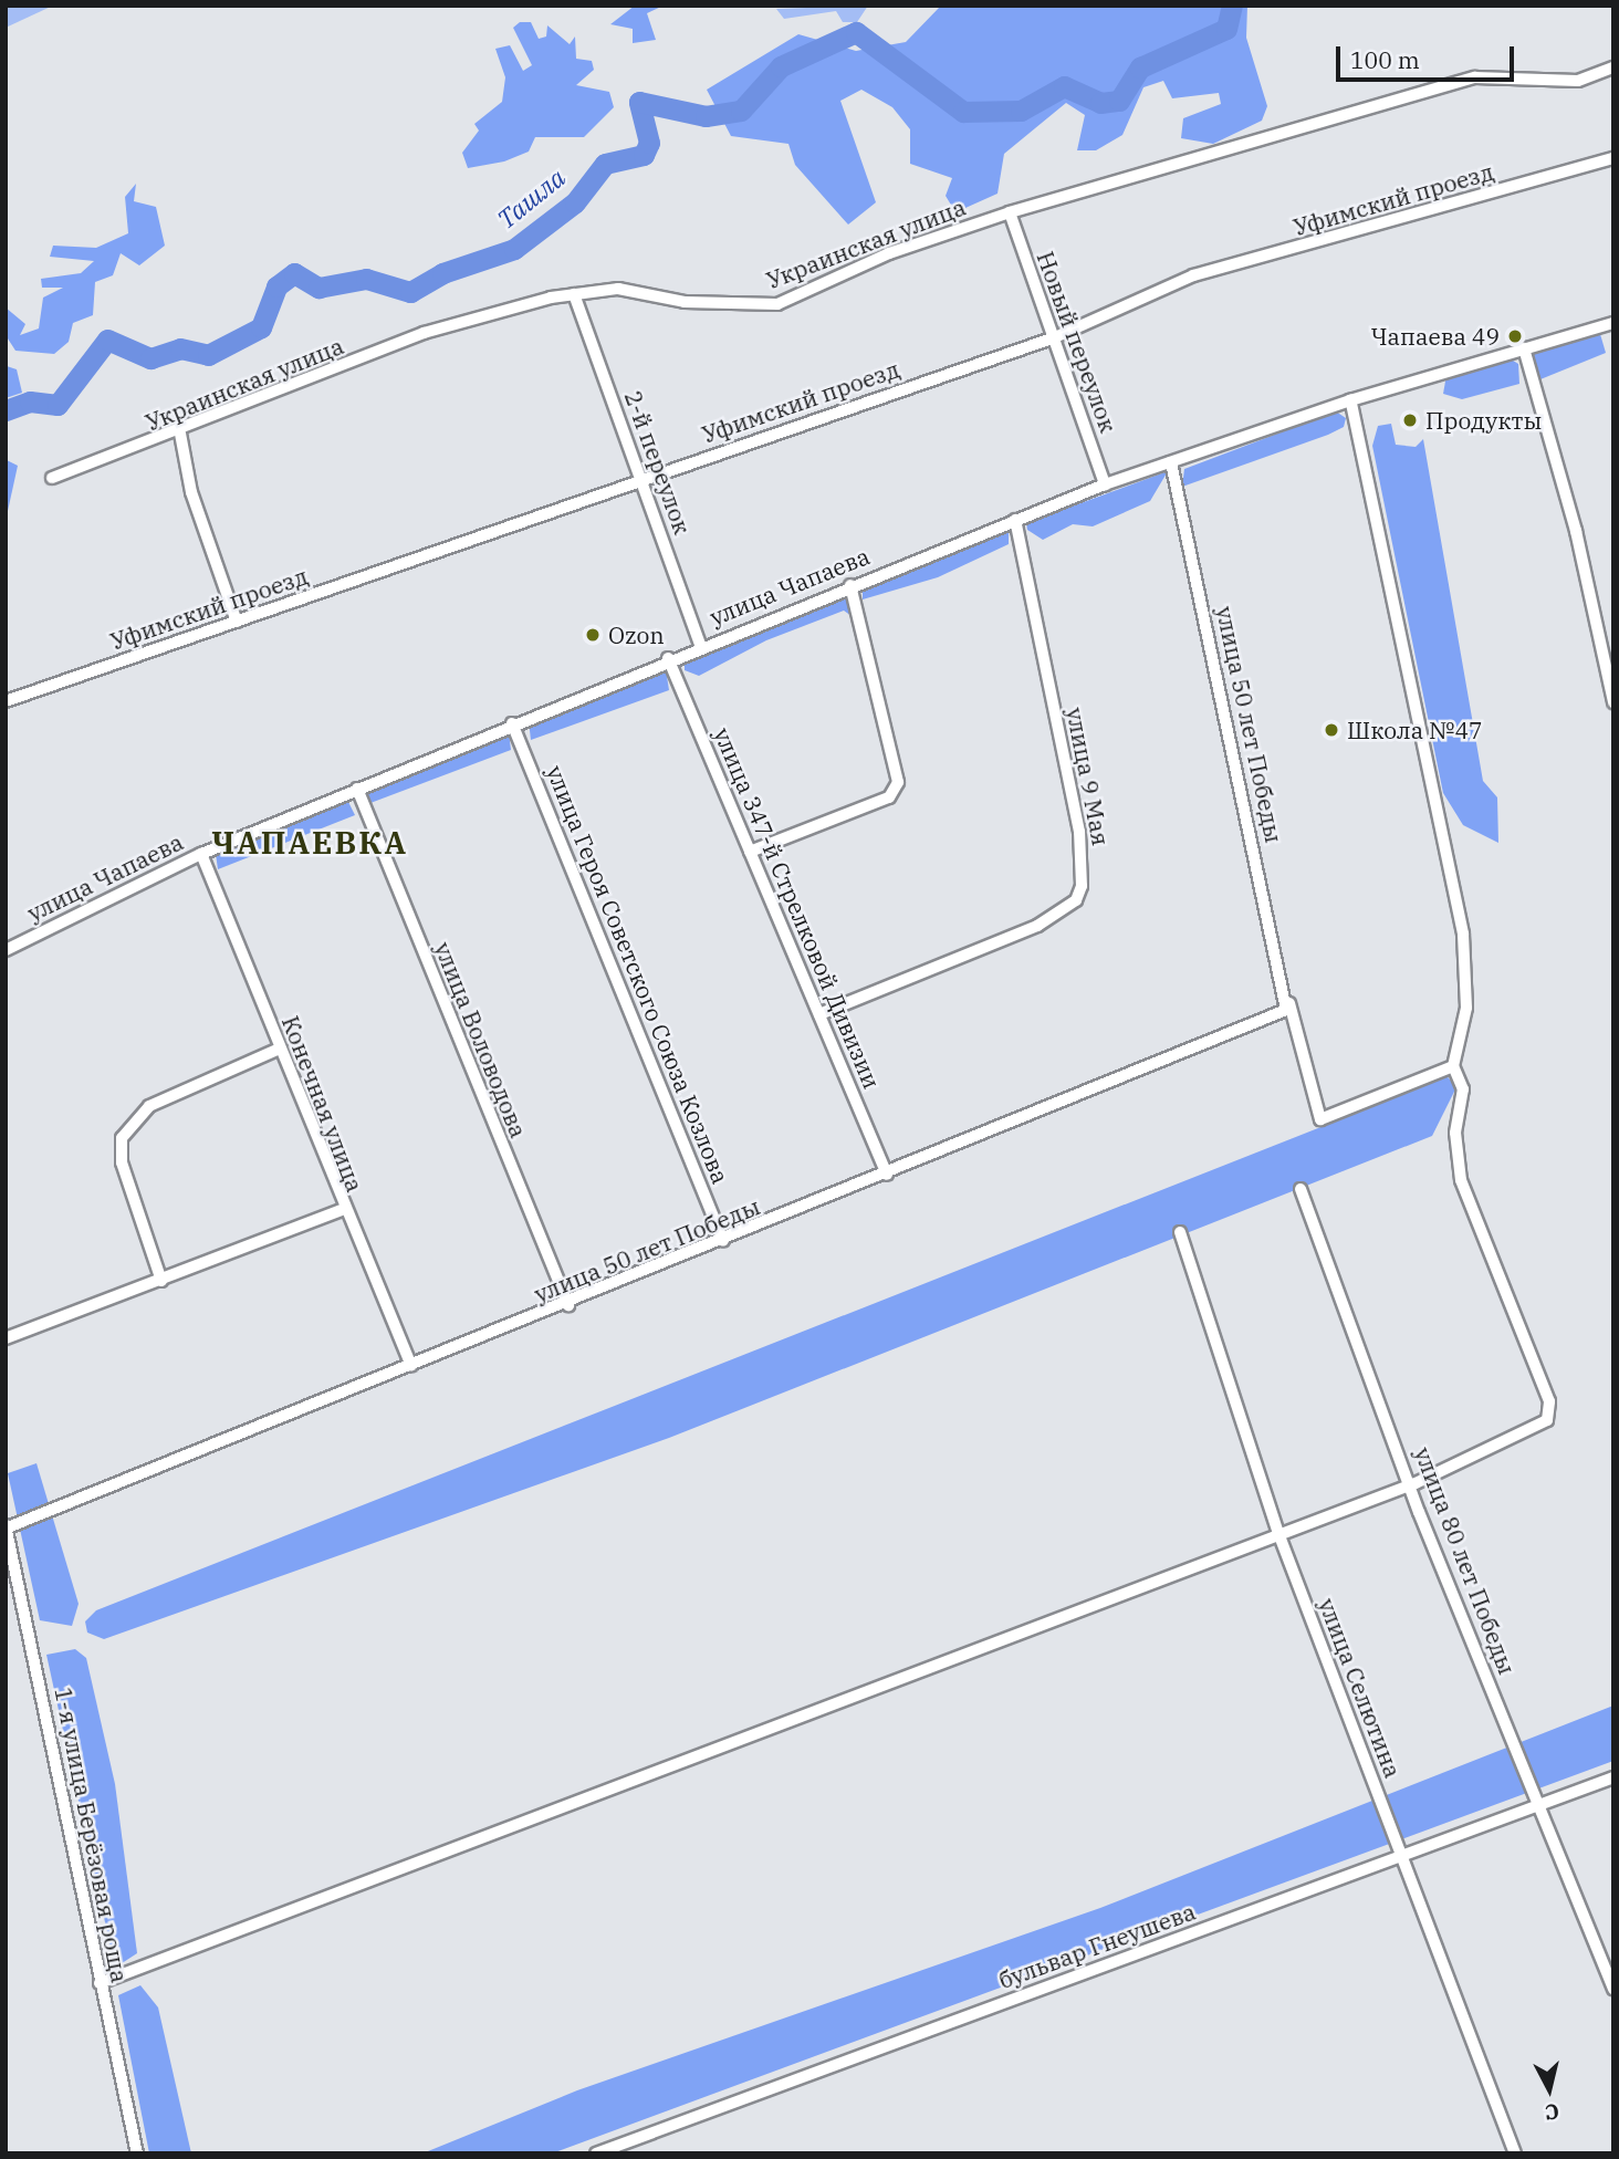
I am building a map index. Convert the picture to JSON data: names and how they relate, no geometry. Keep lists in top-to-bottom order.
{
  "streets": {
    "street": [
      "Уфимский проезд",
      "Украинская улица",
      "Новый переулок",
      "2-й переулок",
      "улица Чапаева",
      "улица 50 лет Победы",
      "улица 9 Мая",
      "улица 347-й Стрелковой Дивизии",
      "улица Героя Советского Союза Козлова",
      "улица Воловодова",
      "Конечная улица",
      "улица 80 лет Победы",
      "улица Селютина",
      "1-я улица Берёзовая роща",
      "бульвар Гнеушева"
    ]
  },
  "crossings": [
    ["Уфимский проезд", "Новый переулок"],
    ["Уфимский проезд", "2-й переулок"],
    ["Украинская улица", "Новый переулок"],
    ["Украинская улица", "2-й переулок"],
    ["Новый переулок", "улица Чапаева"],
    ["2-й переулок", "улица Чапаева"],
    ["улица Чапаева", "улица 50 лет Победы"],
    ["улица Чапаева", "улица 9 Мая"],
    ["улица Чапаева", "улица 347-й Стрелковой Дивизии"],
    ["улица Чапаева", "улица Героя Советского Союза Козлова"],
    ["улица Чапаева", "улица Воловодова"],
    ["улица Чапаева", "Конечная улица"],
    ["улица 50 лет Победы", "улица 347-й Стрелковой Дивизии"],
    ["улица 50 лет Победы", "улица Героя Советского Союза Козлова"],
    ["улица 50 лет Победы", "улица Воловодова"],
    ["улица 50 лет Победы", "Конечная улица"],
    ["улица 50 лет Победы", "1-я улица Берёзовая роща"],
    ["улица 9 Мая", "улица 347-й Стрелковой Дивизии"],
    ["улица 80 лет Победы", "бульвар Гнеушева"],
    ["улица Селютина", "бульвар Гнеушева"]
  ],
  "districts": ["ЧАПАЕВКА"],
  "water": ["Ташла"],
  "places": [
    "Чапаева 49",
    "Продукты",
    "Ozon",
    "Школа №47"
  ],
  "scale_bar": "100 m",
  "north": "bottom"
}
